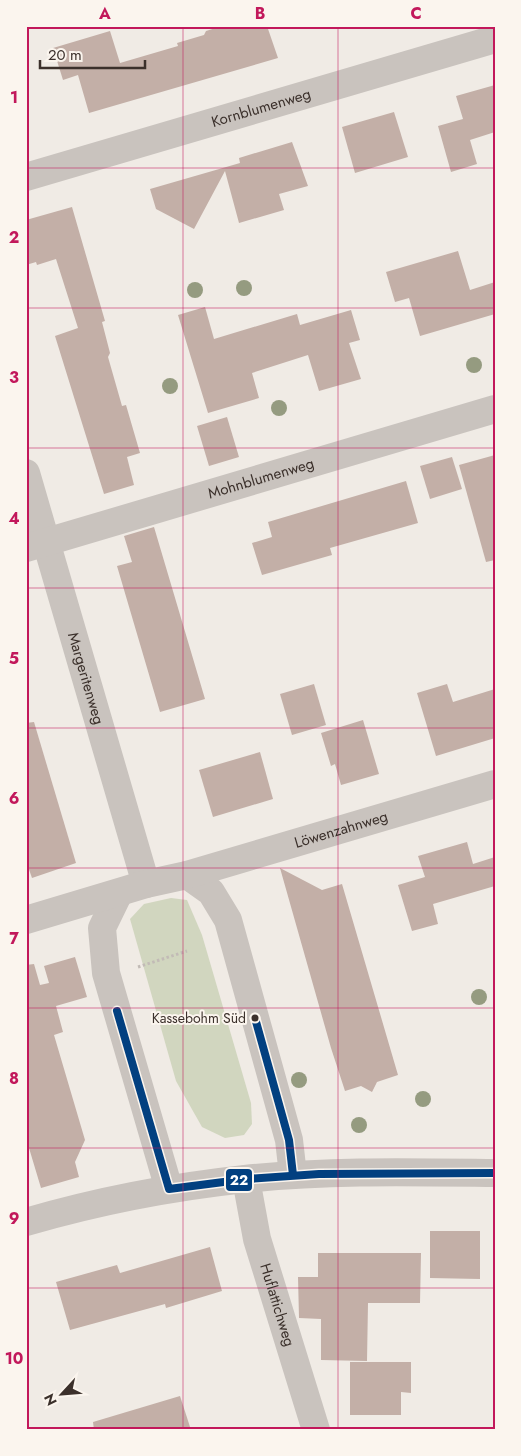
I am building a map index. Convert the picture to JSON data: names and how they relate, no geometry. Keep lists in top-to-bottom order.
{
  "streets": {
    "street": [
      "Kornblumenweg",
      "Mohnblumenweg",
      "Margeritenweg",
      "Löwenzahnweg",
      "Huflattichweg"
    ]
  },
  "crossings": [
    ["Mohnblumenweg", "Margeritenweg"]
  ],
  "places": ["Kassebohm Süd"],
  "lines": ["transit line 22"],
  "scale_bar": "20 m",
  "north": "bottom left",
  "grid": {
    "columns": ["A", "B", "C"],
    "rows": [
      "1",
      "2",
      "3",
      "4",
      "5",
      "6",
      "7",
      "8",
      "9",
      "10"
    ]
  }
}
